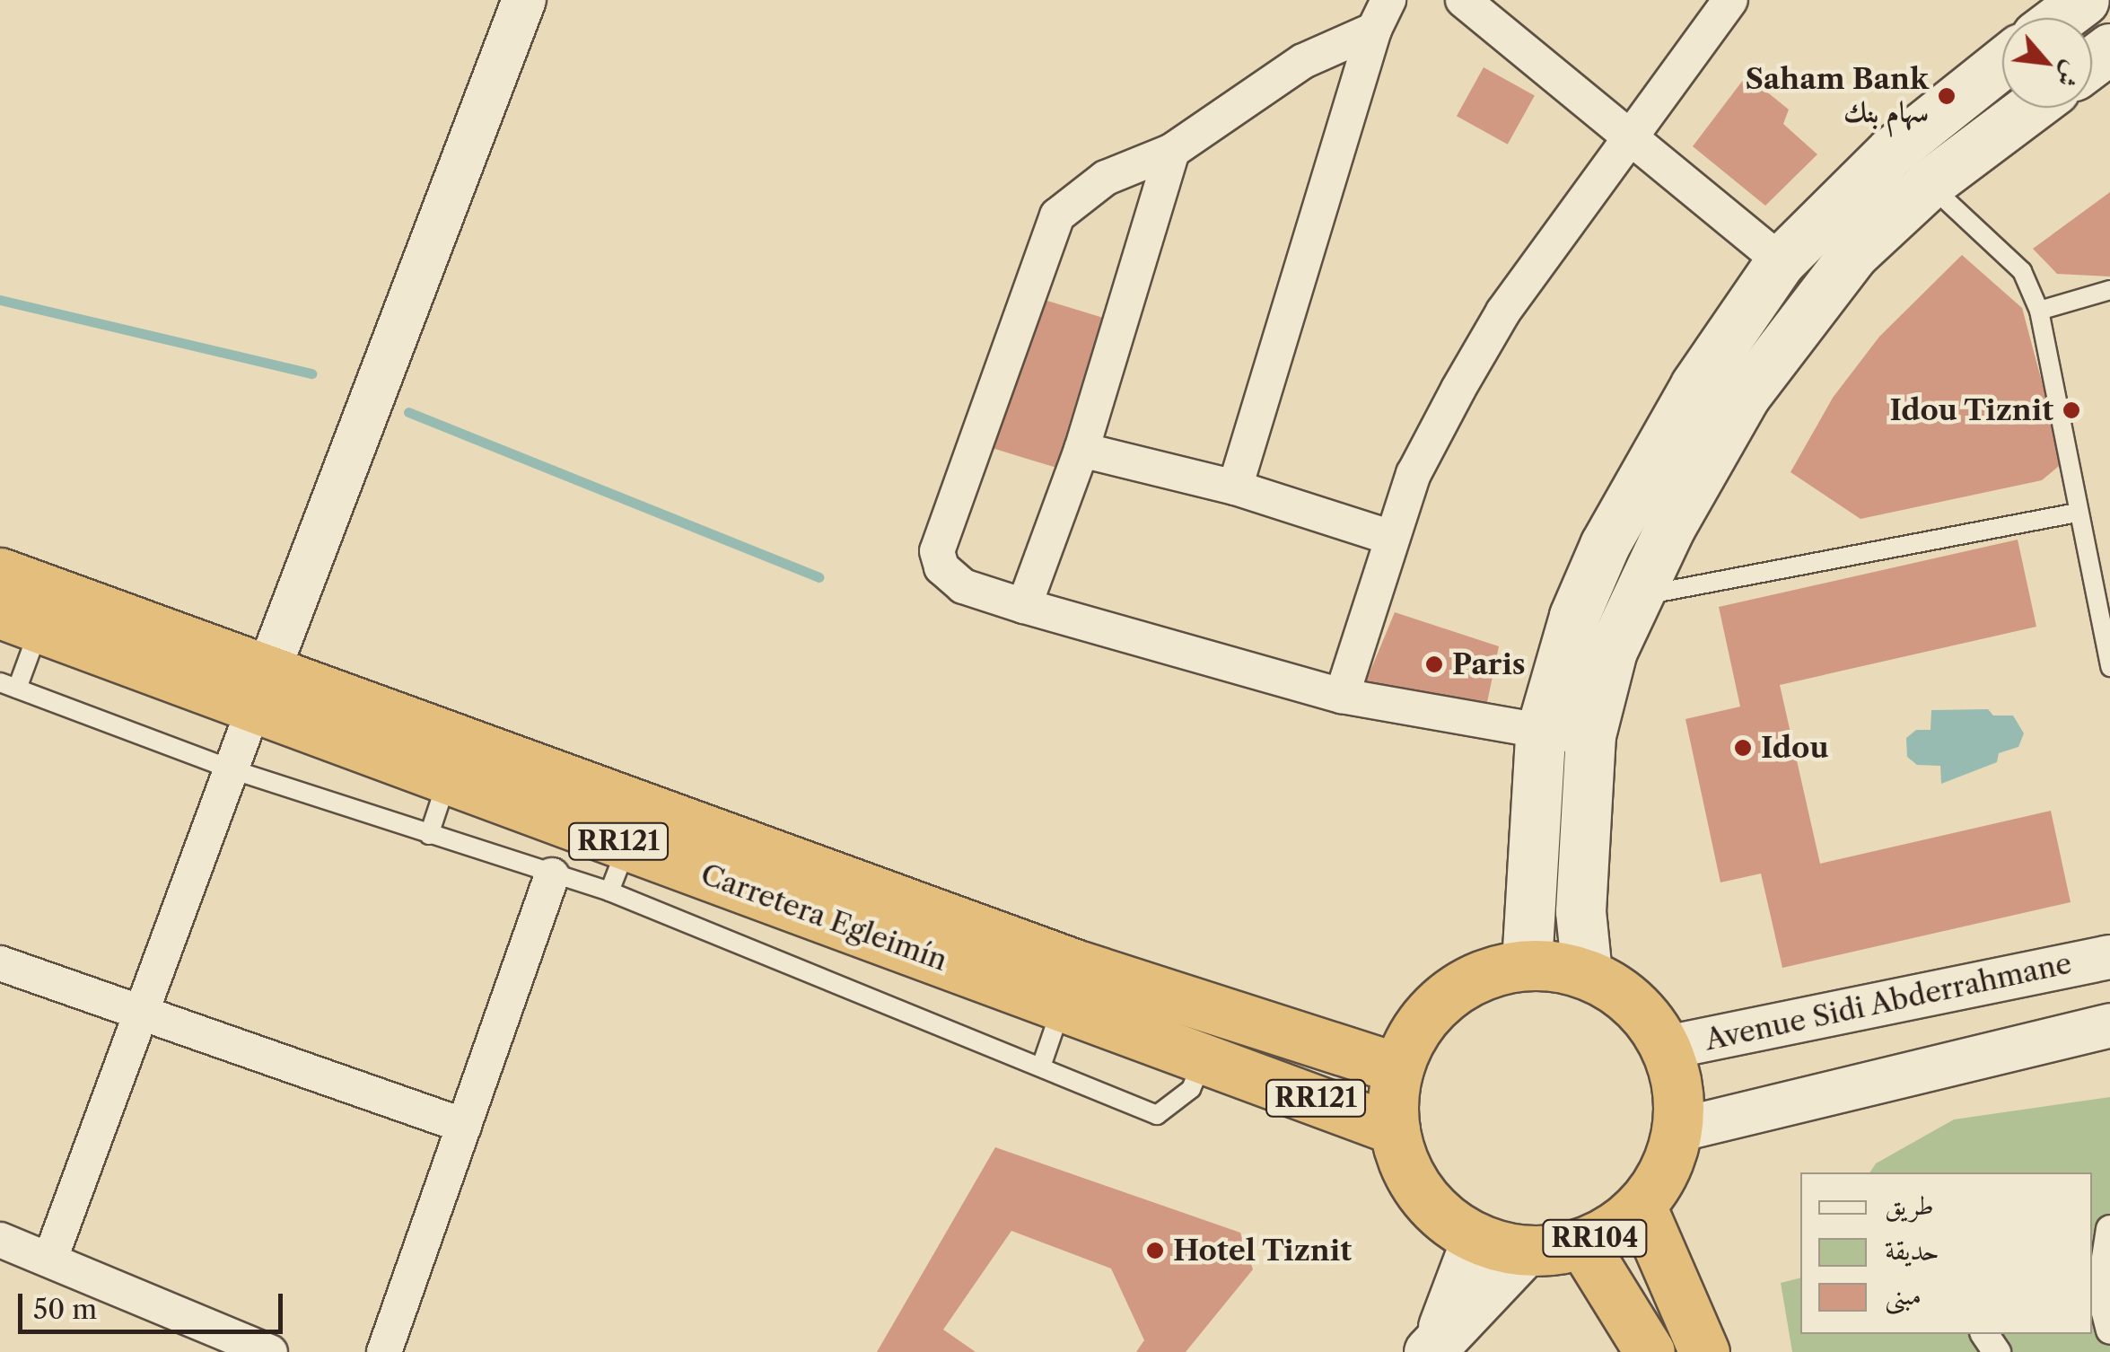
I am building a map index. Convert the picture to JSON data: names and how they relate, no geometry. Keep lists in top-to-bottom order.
{
  "streets": {
    "highway": ["RR121", "Carretera Egleimín", "RR104"],
    "street": ["Avenue Sidi Abderrahmane"]
  },
  "crossings": [
    ["Carretera Egleimín", "Avenue Sidi Abderrahmane"],
    ["Carretera Egleimín", "RR104"],
    ["Avenue Sidi Abderrahmane", "RR104"]
  ],
  "places": [
    "Saham Bank سهام بنك",
    "Idou Tiznit",
    "Paris",
    "Idou",
    "Hotel Tiznit"
  ],
  "legend": ["طريق", "حديقة", "مبنى"],
  "scale_bar": "50 m",
  "north": "bottom right"
}
